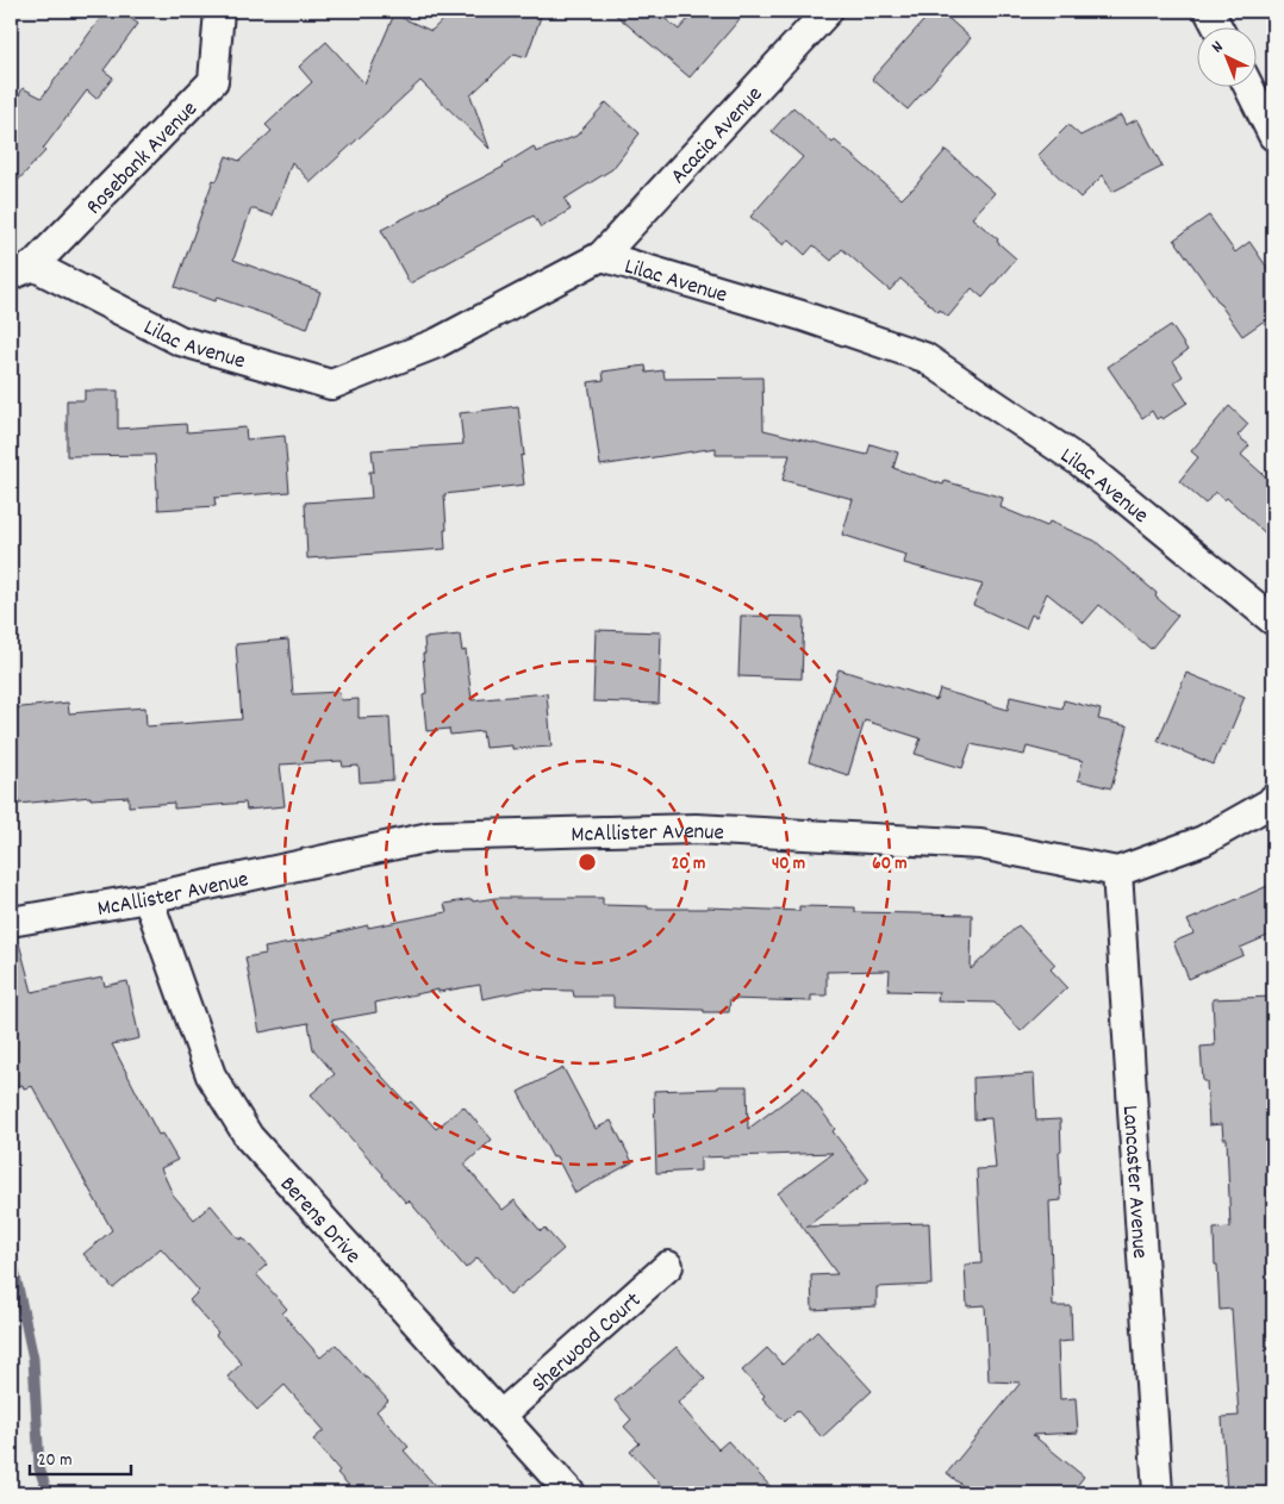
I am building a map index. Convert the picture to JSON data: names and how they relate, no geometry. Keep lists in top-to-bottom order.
{
  "streets": {
    "street": [
      "Acacia Avenue",
      "Rosebank Avenue",
      "Lilac Avenue",
      "McAllister Avenue",
      "Lancaster Avenue",
      "Berens Drive",
      "Sherwood Court"
    ]
  },
  "crossings": [
    ["Acacia Avenue", "Lilac Avenue"],
    ["Rosebank Avenue", "Lilac Avenue"],
    ["McAllister Avenue", "Lancaster Avenue"],
    ["McAllister Avenue", "Berens Drive"],
    ["Berens Drive", "Sherwood Court"]
  ],
  "scale_bar": "20 m",
  "north": "top left",
  "rings": ["20 m", "40 m", "60 m"]
}
